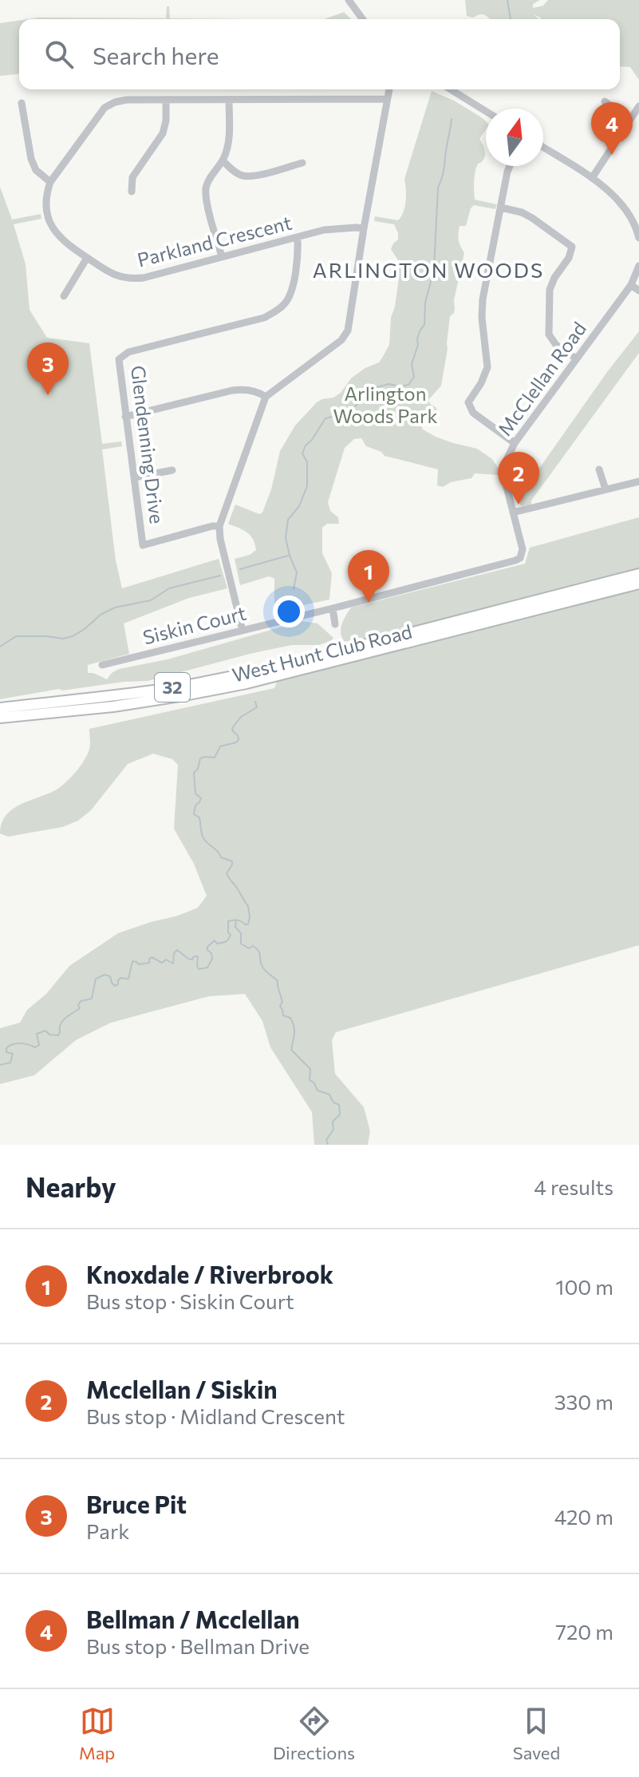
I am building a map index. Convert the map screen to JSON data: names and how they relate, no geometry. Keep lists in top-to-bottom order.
{
  "streets": {
    "main road": ["West Hunt Club Road", "32"],
    "street": [
      "Parkland Crescent",
      "McClellan Road",
      "Glendenning Drive",
      "Siskin Court"
    ]
  },
  "crossings": [
    ["Parkland Crescent", "Glendenning Drive"],
    ["McClellan Road", "Siskin Court"]
  ],
  "districts": ["ARLINGTON WOODS"],
  "parks": ["Arlington Woods Park"],
  "north": "top",
  "page": {
    "search": "Search here",
    "pins": [
      "4",
      "3",
      "2",
      "1"
    ],
    "heading": ["Nearby", "4 results"],
    "list": [
      {
        "mark": "1",
        "name": "Knoxdale / Riverbrook",
        "note": "Bus stop · Siskin Court",
        "value": "100 m"
      },
      {
        "mark": "2",
        "name": "Mcclellan / Siskin",
        "note": "Bus stop · Midland Crescent",
        "value": "330 m"
      },
      {
        "mark": "3",
        "name": "Bruce Pit",
        "note": "Park",
        "value": "420 m"
      },
      {
        "mark": "4",
        "name": "Bellman / Mcclellan",
        "note": "Bus stop · Bellman Drive",
        "value": "720 m"
      }
    ],
    "nav": ["Map", "Directions", "Saved"]
  }
}
